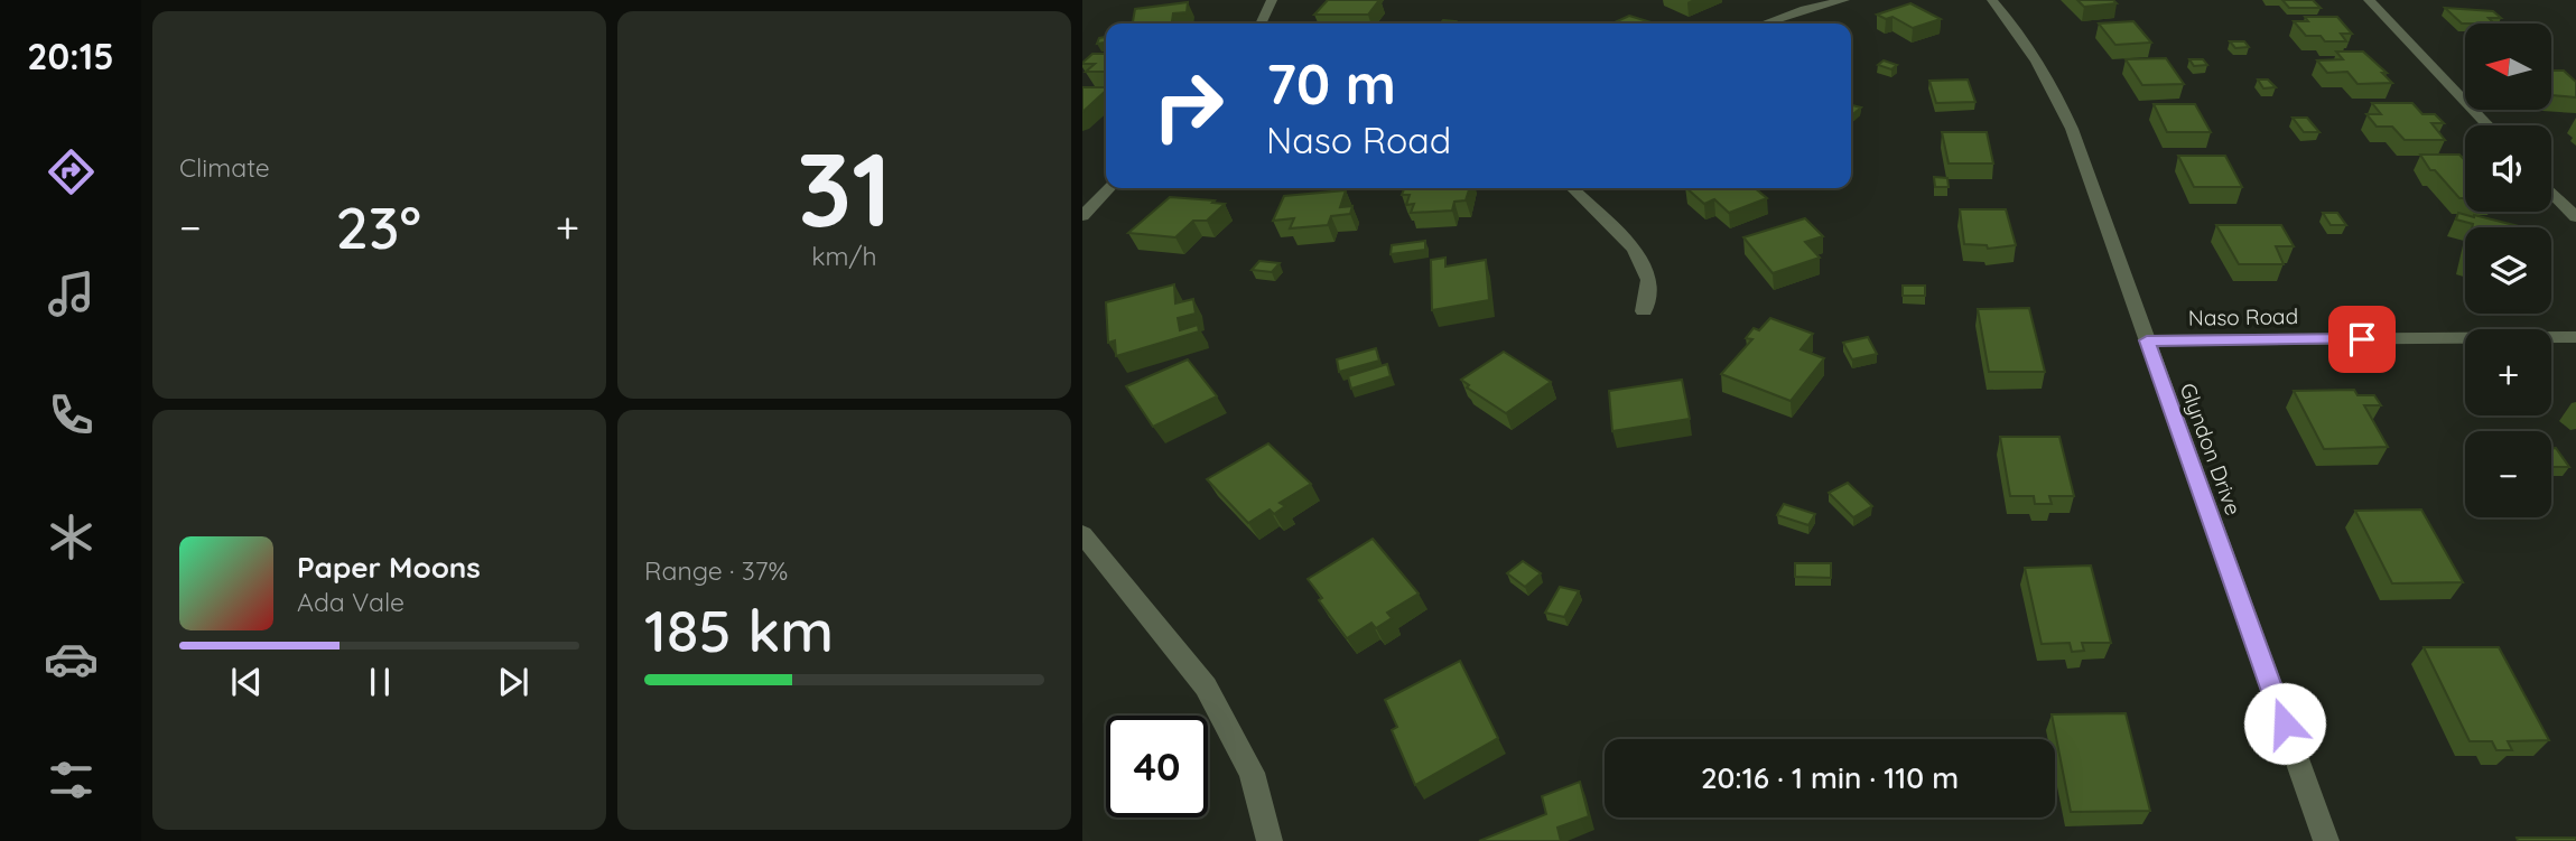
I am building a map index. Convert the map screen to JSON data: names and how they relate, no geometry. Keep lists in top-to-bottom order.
{
  "streets": {
    "street": ["Naso Road", "Glyndon Drive"]
  },
  "crossings": [
    ["Naso Road", "Glyndon Drive"]
  ],
  "north": "left",
  "page": {
    "tabs": "20:15",
    "tile": [
      "Climate",
      ["31", "km/h"],
      ["Range · 37%", "185 km"]
    ],
    "map_buttons": ["+", "−"],
    "turn": ["70 m", "Naso Road"],
    "heat": ["−", "23°", "+"],
    "song": ["Paper Moons", "Ada Vale"],
    "limit": "40",
    "trip": "20:16 · 1 min · 110 m"
  }
}
